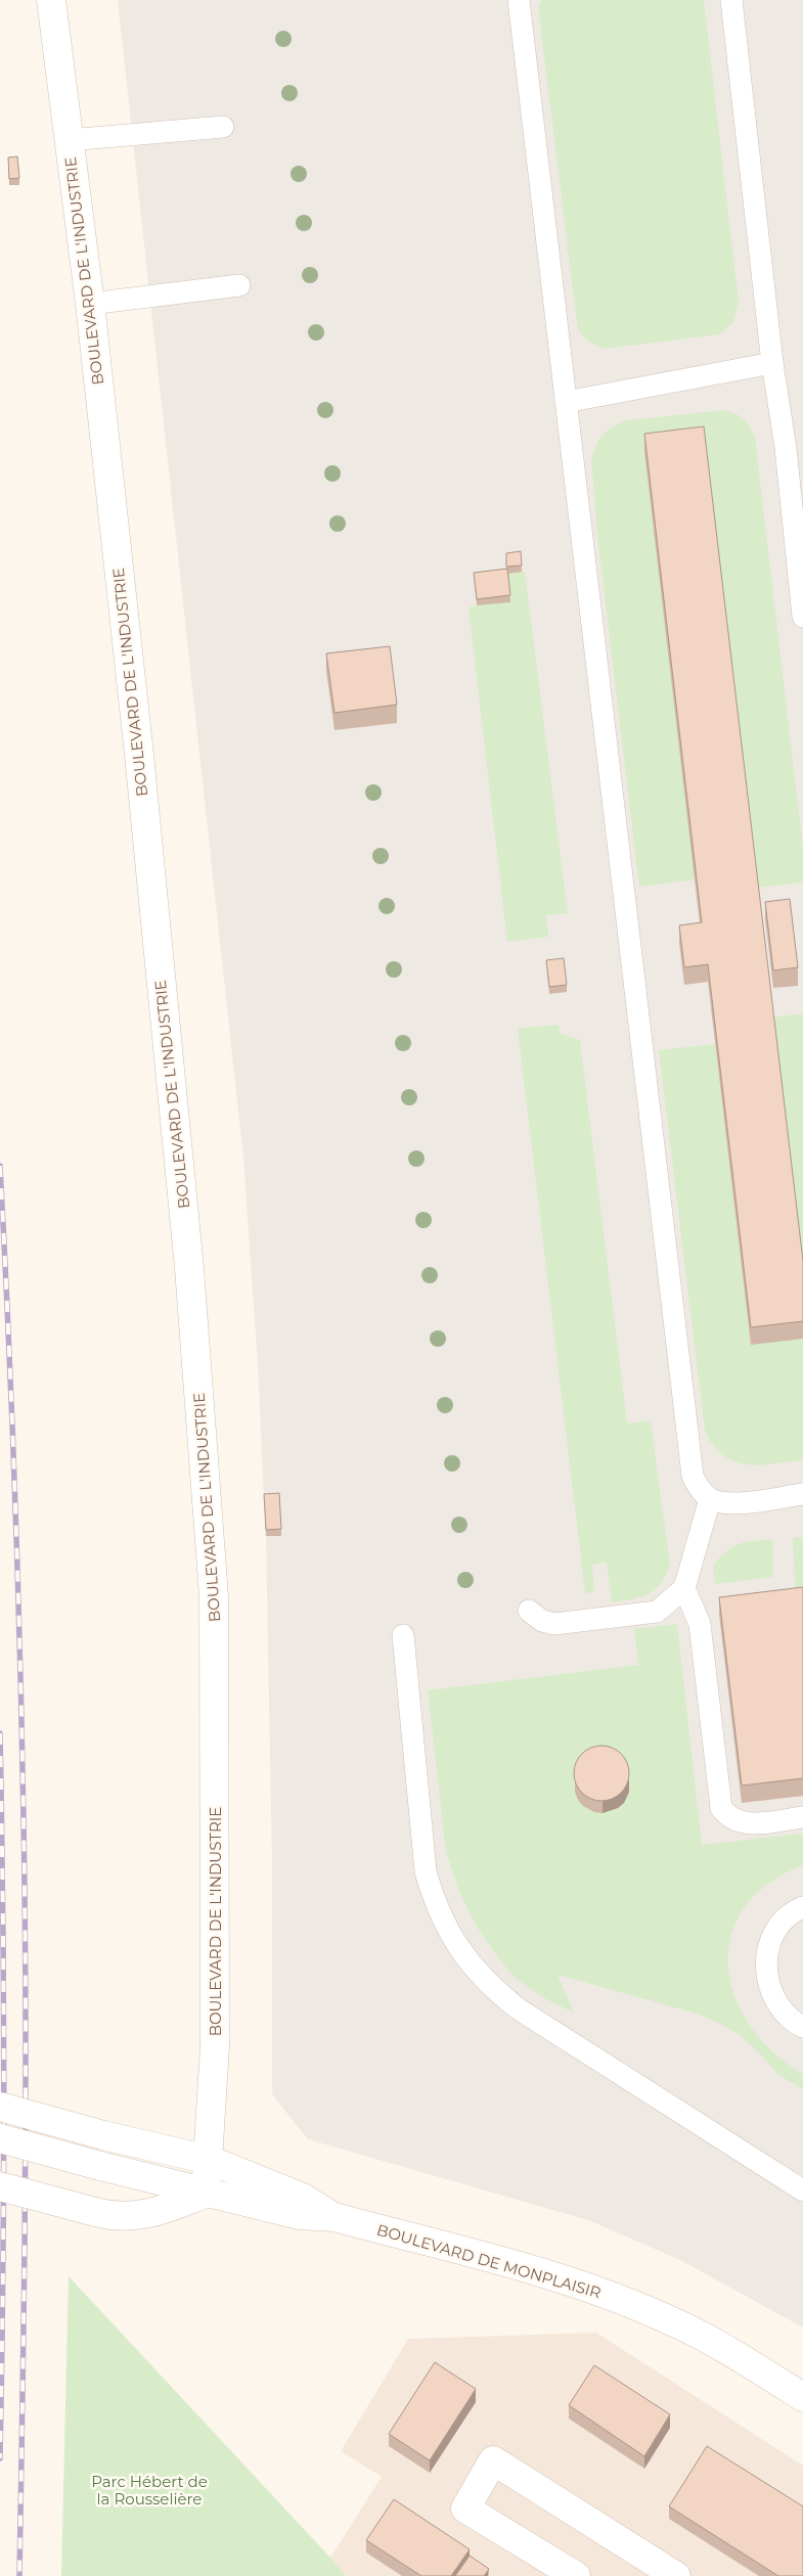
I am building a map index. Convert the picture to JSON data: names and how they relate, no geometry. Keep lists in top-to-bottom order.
{
  "streets": {
    "street": ["BOULEVARD DE L'INDUSTRIE", "BOULEVARD DE MONPLAISIR"]
  },
  "crossings": [
    ["BOULEVARD DE L'INDUSTRIE", "BOULEVARD DE MONPLAISIR"]
  ],
  "parks": ["Parc Hébert de la Rousselière"]
}
